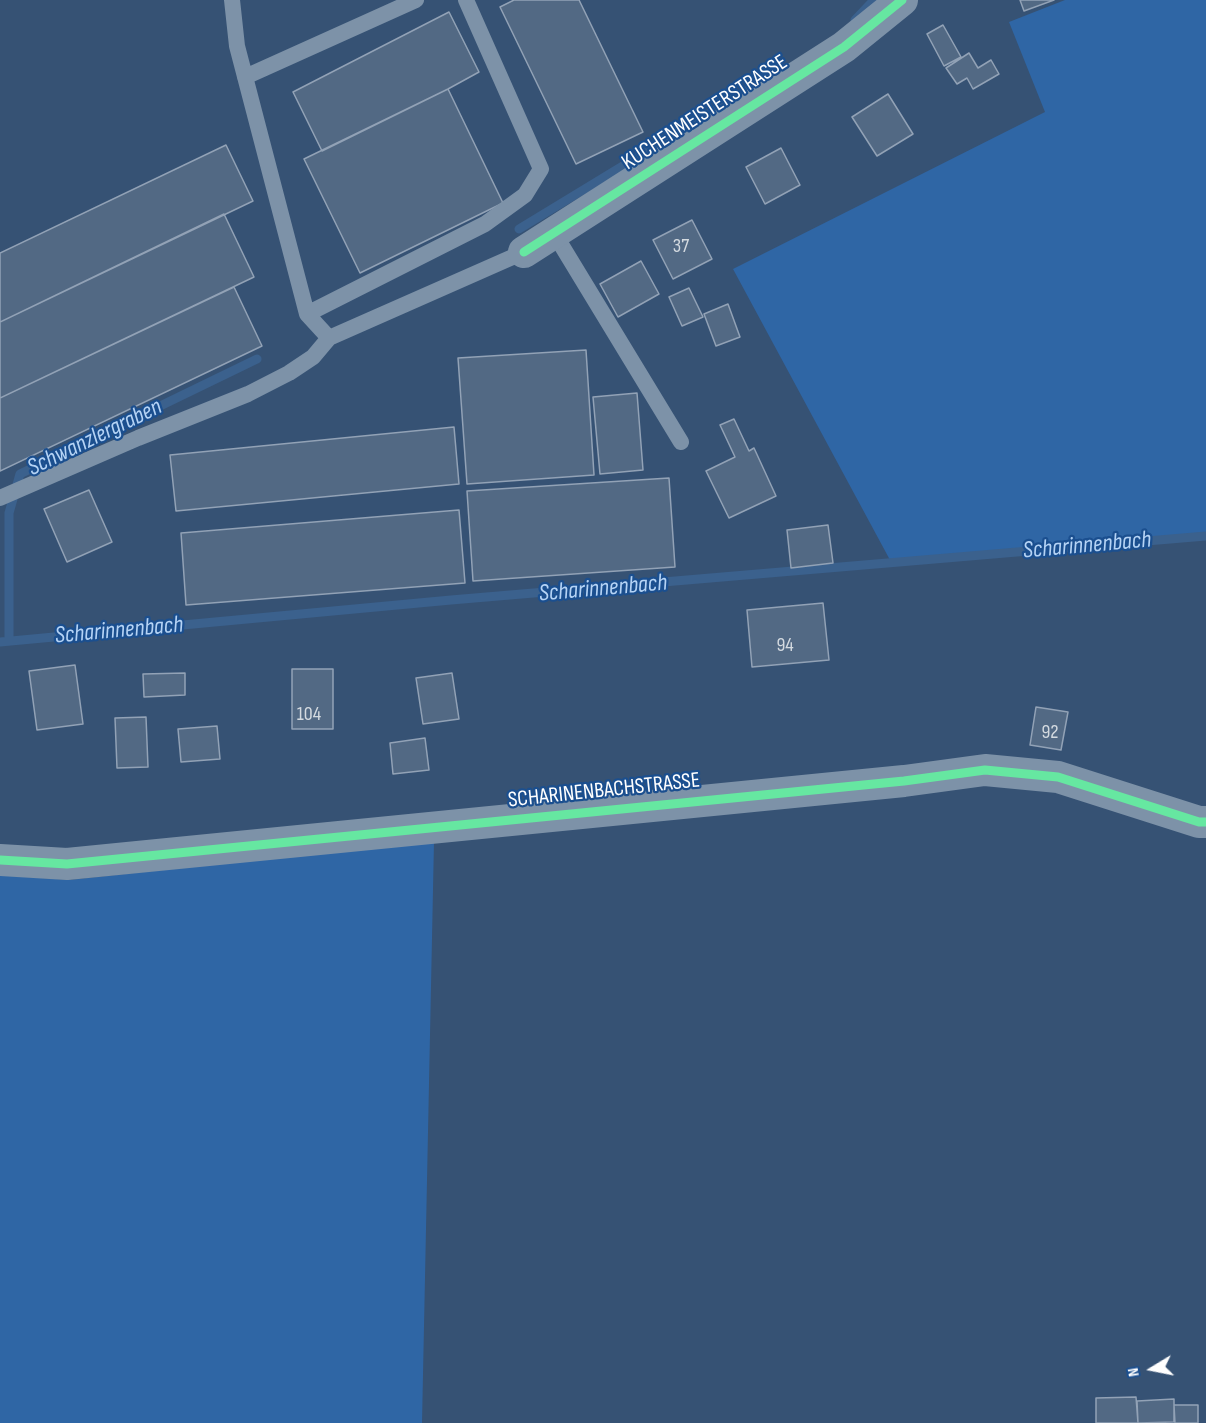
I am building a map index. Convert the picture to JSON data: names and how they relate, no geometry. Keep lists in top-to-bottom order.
{
  "streets": {
    "street": ["KUCHENMEISTERSTRASSE", "SCHARINENBACHSTRASSE"]
  },
  "water": ["Schwanzlergraben", "Scharinnenbach"],
  "house_numbers": [
    "37",
    "94",
    "104",
    "92"
  ],
  "north": "left"
}
